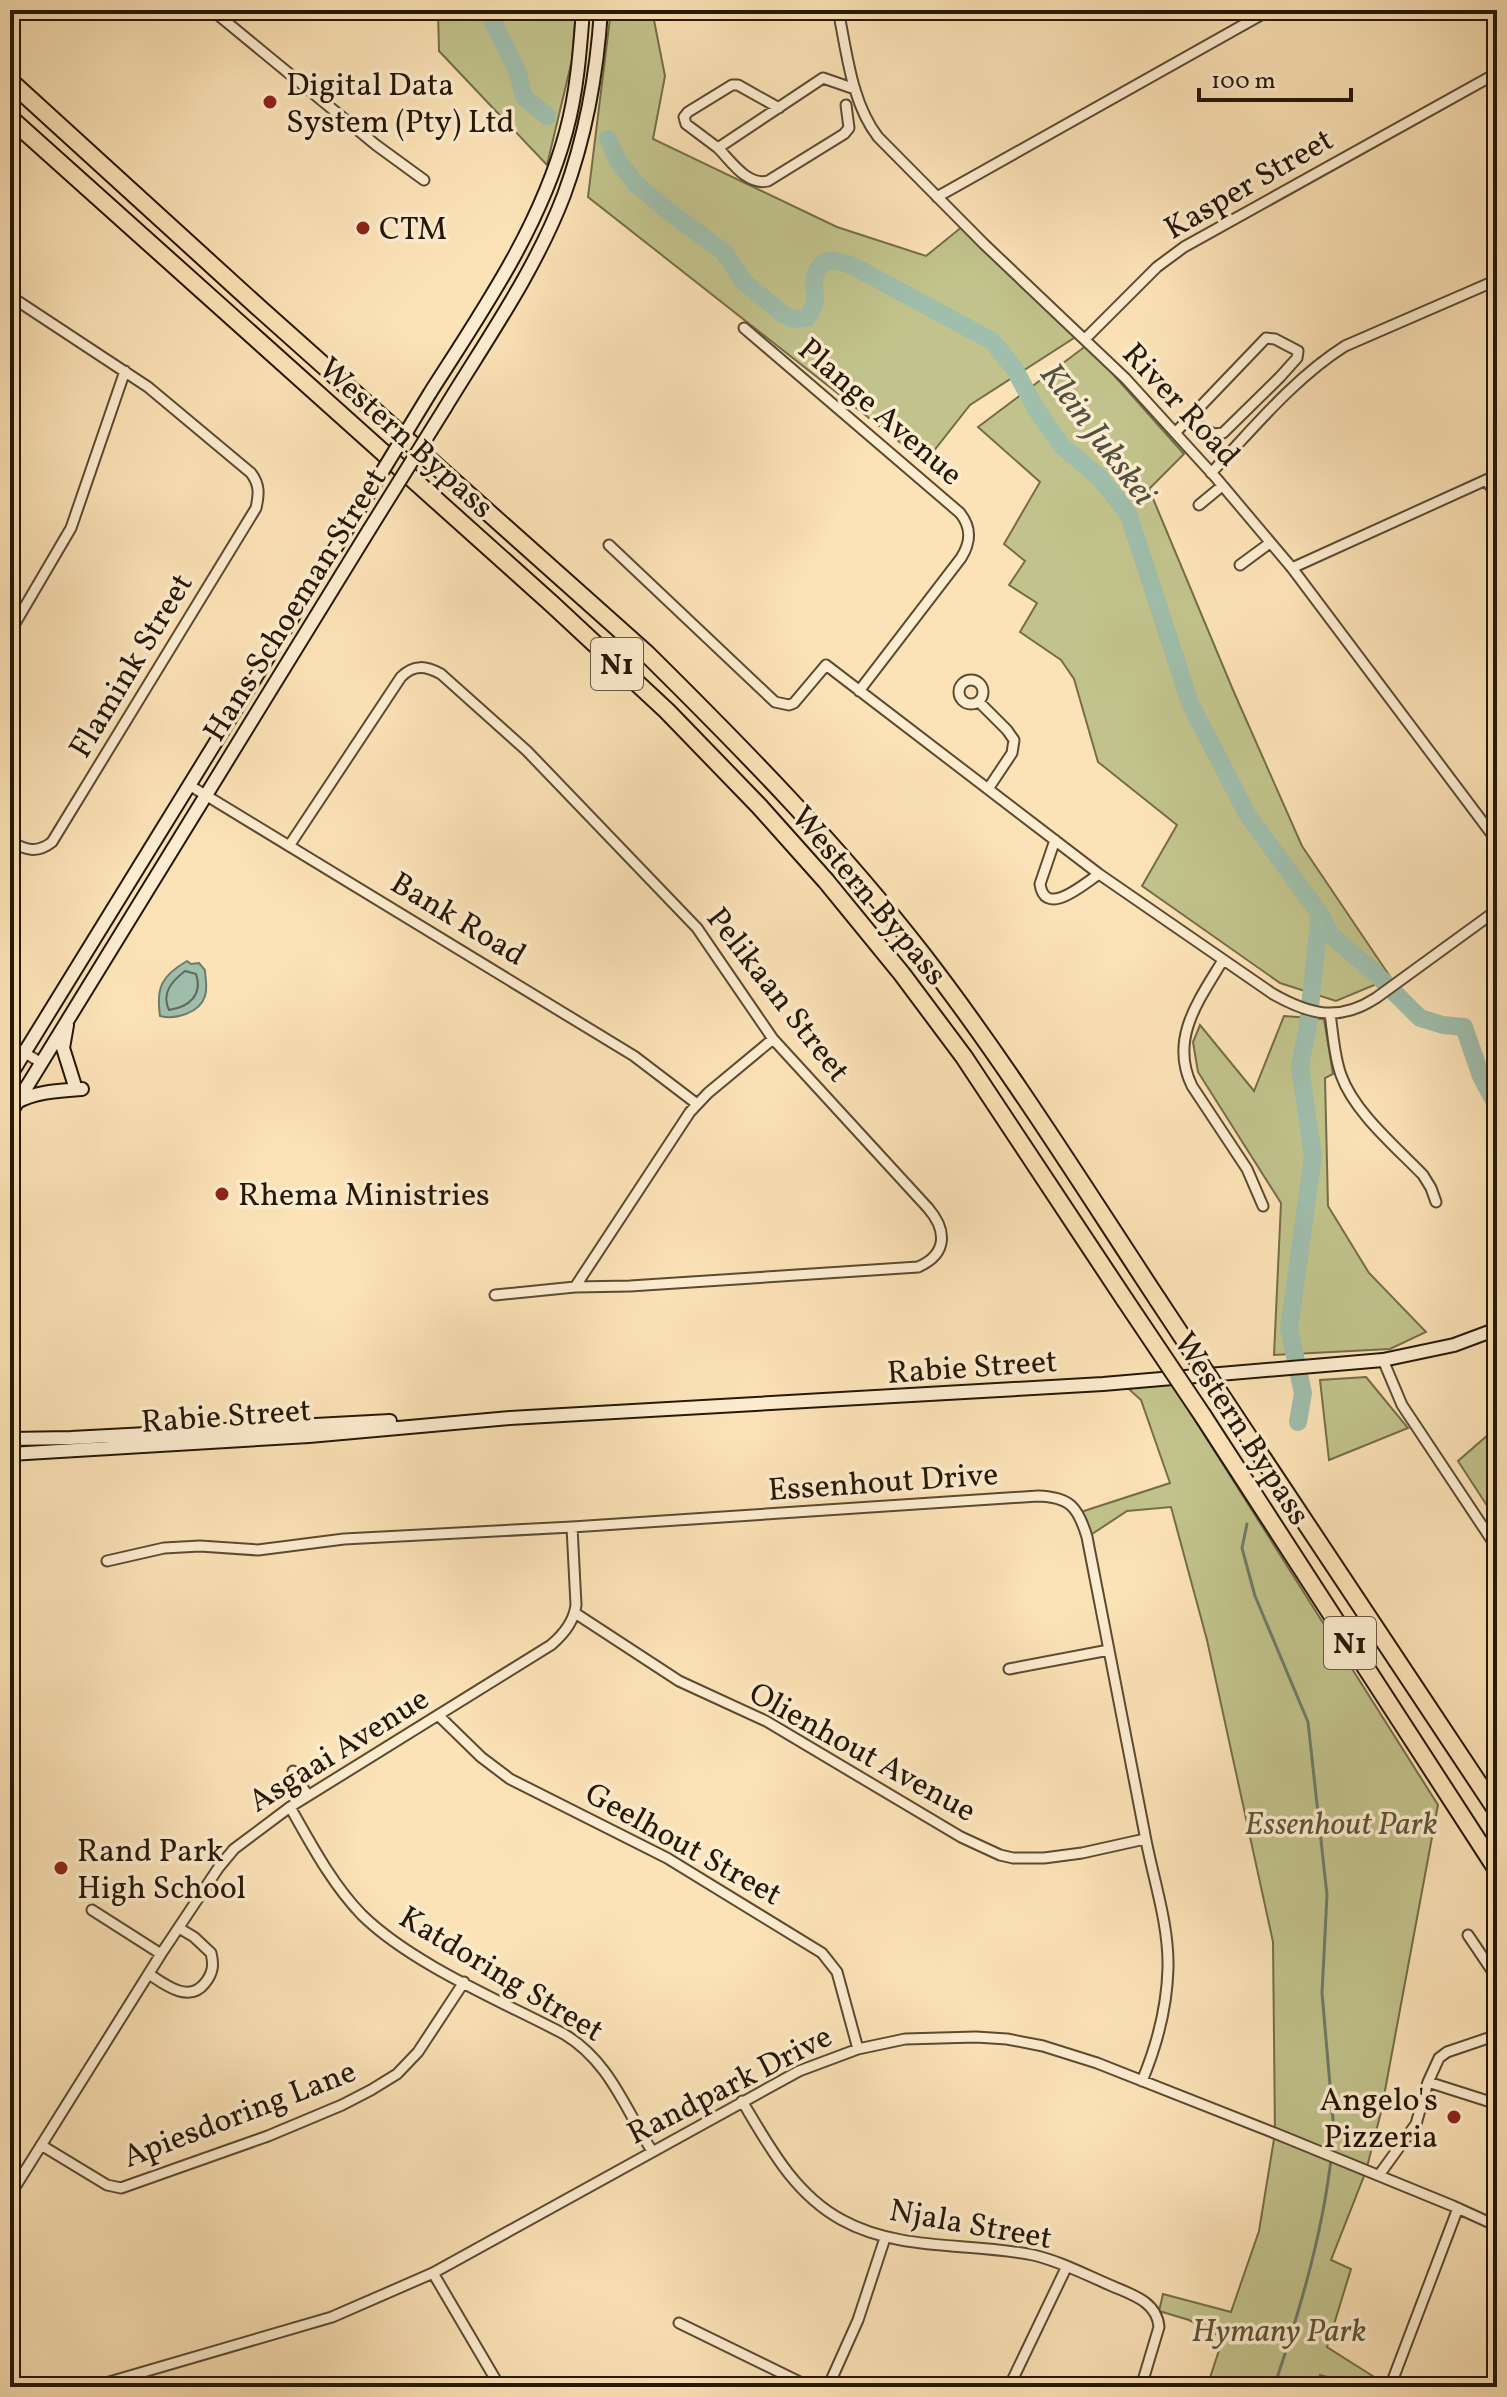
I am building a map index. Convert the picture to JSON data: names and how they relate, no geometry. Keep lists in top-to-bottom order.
{
  "streets": {
    "highway": ["Western Bypass", "N1"],
    "main road": ["Hans Schoeman Street", "Rabie Street"],
    "street": [
      "Kasper Street",
      "River Road",
      "Plange Avenue",
      "Flamink Street",
      "Bank Road",
      "Pelikaan Street",
      "Essenhout Drive",
      "Asgaai Avenue",
      "Olienhout Avenue",
      "Geelhout Street",
      "Katdoring Street",
      "Randpark Drive",
      "Apiesdoring Lane",
      "Njala Street"
    ]
  },
  "crossings": [
    ["Kasper Street", "River Road"],
    ["Hans Schoeman Street", "Bank Road"],
    ["Bank Road", "Pelikaan Street"],
    ["Essenhout Drive", "Olienhout Avenue"],
    ["Essenhout Drive", "Randpark Drive"],
    ["Asgaai Avenue", "Olienhout Avenue"],
    ["Asgaai Avenue", "Geelhout Street"],
    ["Asgaai Avenue", "Katdoring Street"],
    ["Asgaai Avenue", "Apiesdoring Lane"],
    ["Geelhout Street", "Randpark Drive"],
    ["Katdoring Street", "Randpark Drive"],
    ["Katdoring Street", "Apiesdoring Lane"],
    ["Randpark Drive", "Njala Street"]
  ],
  "water": ["Klein Jukskei"],
  "parks": ["Essenhout Park", "Hymany Park"],
  "places": [
    "Digital Data System (Pty) Ltd",
    "CTM",
    "Rhema Ministries",
    "Rand Park High School",
    "Angelo's Pizzeria"
  ],
  "scale_bar": "100 m"
}
